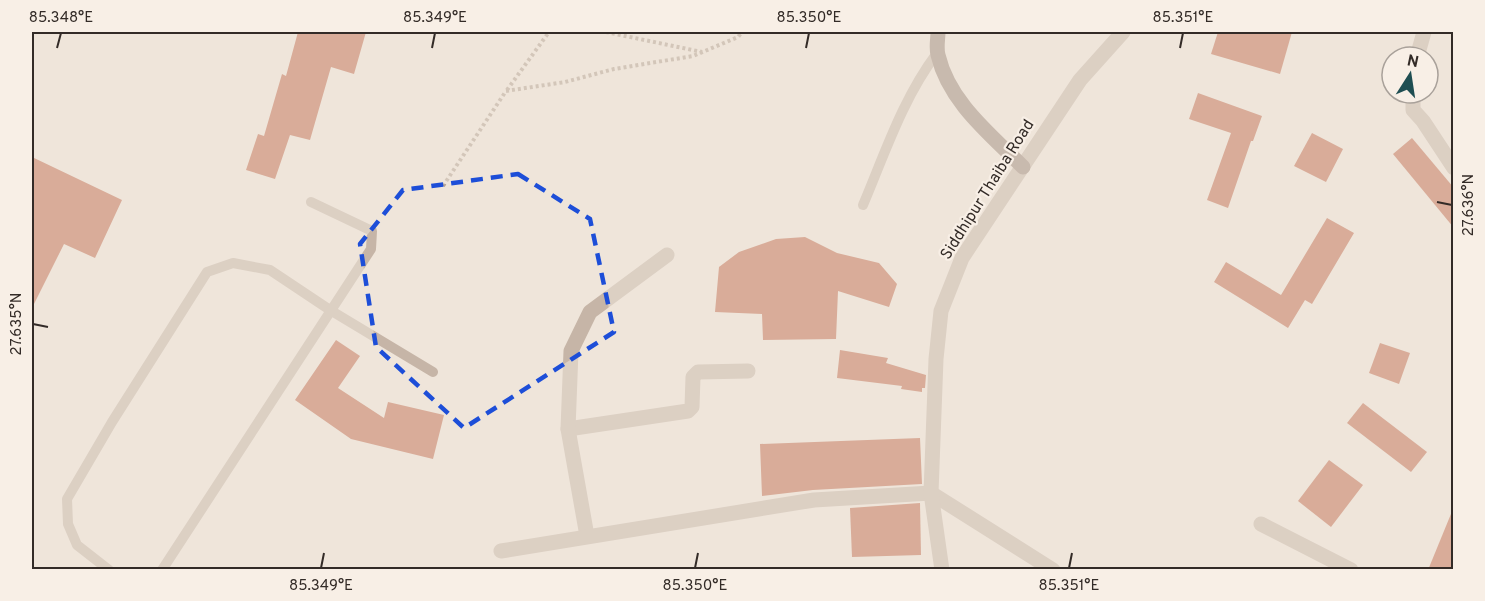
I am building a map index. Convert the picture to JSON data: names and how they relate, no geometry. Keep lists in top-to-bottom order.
{
  "streets": {
    "street": ["Siddhipur Thaiba Road"]
  },
  "north": "top",
  "coordinates": [
    "85.348°E",
    "85.349°E",
    "85.350°E",
    "85.351°E",
    "27.636°N",
    "27.635°N"
  ]
}
